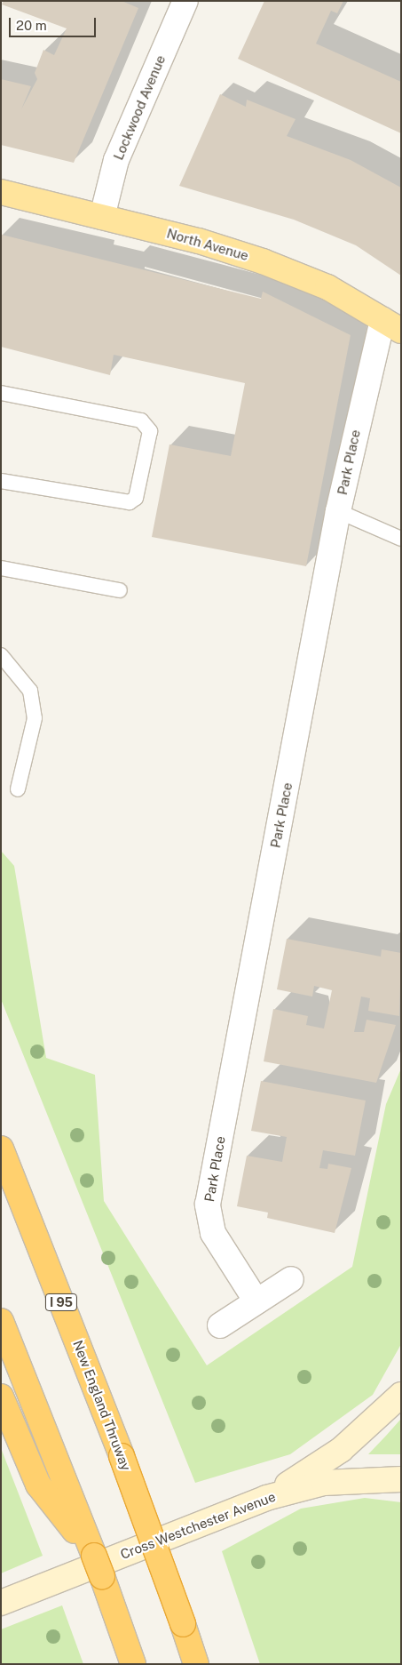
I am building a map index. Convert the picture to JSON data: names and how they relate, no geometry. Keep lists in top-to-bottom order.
{
  "streets": {
    "highway": ["I 95", "New England Thruway"],
    "main road": ["North Avenue", "Cross Westchester Avenue"],
    "street": ["Lockwood Avenue", "Park Place"]
  },
  "crossings": [
    ["Lockwood Avenue", "North Avenue"],
    ["North Avenue", "Park Place"]
  ],
  "scale_bar": "20 m"
}
